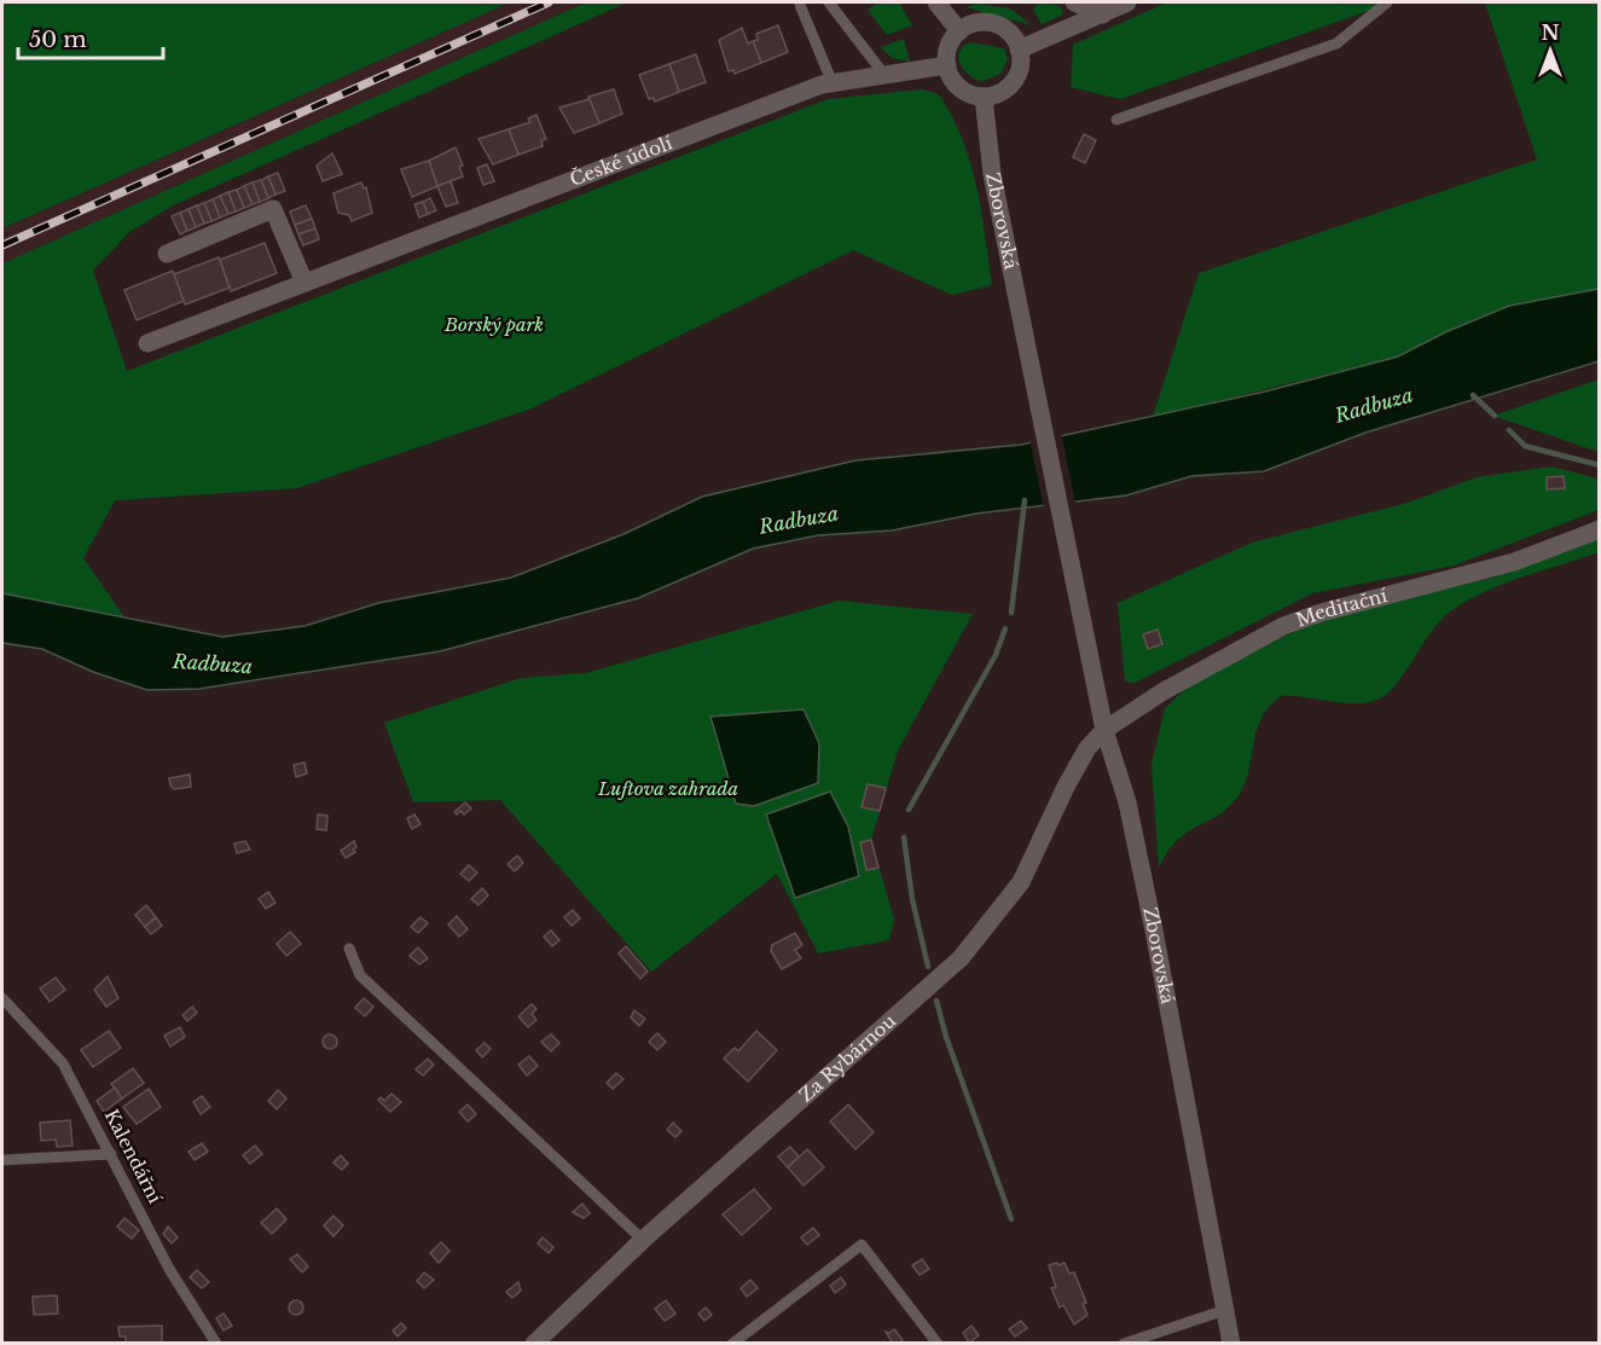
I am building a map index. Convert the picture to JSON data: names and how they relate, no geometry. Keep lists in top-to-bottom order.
{
  "streets": {
    "street": [
      "České údolí",
      "Zborovská",
      "Meditační",
      "Za Rybárnou"
    ],
    "lane": ["Kalendářní"]
  },
  "crossings": [
    ["České údolí", "Zborovská"],
    ["Zborovská", "Meditační"],
    ["Zborovská", "Za Rybárnou"],
    ["Meditační", "Za Rybárnou"]
  ],
  "water": ["Radbuza"],
  "parks": ["Borský park", "Luftova zahrada"],
  "scale_bar": "50 m",
  "north": "top"
}
